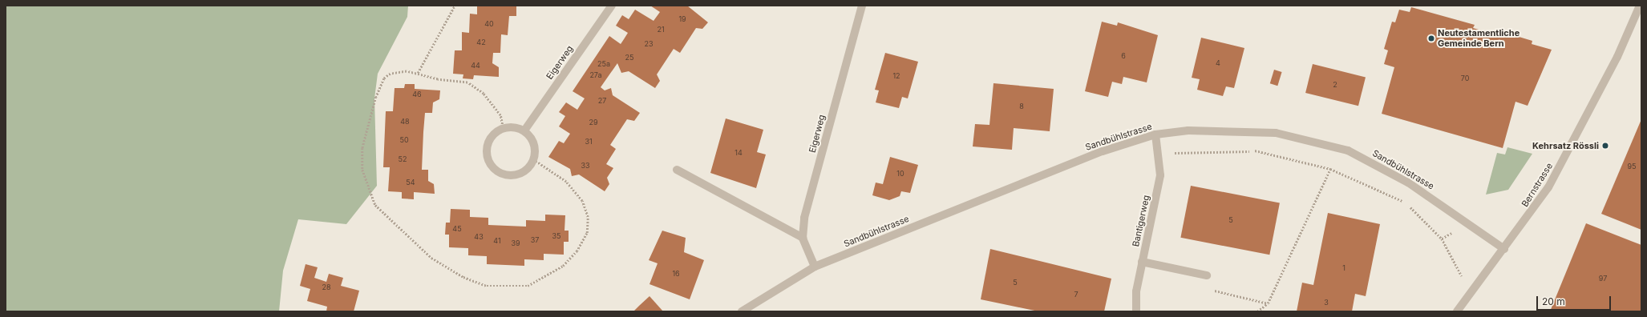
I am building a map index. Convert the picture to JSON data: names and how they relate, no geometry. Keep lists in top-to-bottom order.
{
  "streets": {
    "street": [
      "Eigerweg",
      "Sandbühlstrasse",
      "Bernstrasse",
      "Bantigerweg"
    ]
  },
  "crossings": [
    ["Eigerweg", "Sandbühlstrasse"],
    ["Sandbühlstrasse", "Bernstrasse"],
    ["Sandbühlstrasse", "Bantigerweg"]
  ],
  "places": ["Neutestamentliche Gemeinde Bern", "Kehrsatz Rössli"],
  "house_numbers": [
    "19",
    "40",
    "21",
    "42",
    "23",
    "6",
    "25",
    "4",
    "25a",
    "44",
    "27a",
    "12",
    "70",
    "2",
    "46",
    "27",
    "8",
    "48",
    "29",
    "50",
    "31",
    "14",
    "52",
    "33",
    "95",
    "10",
    "54",
    "5",
    "45",
    "35",
    "43",
    "37",
    "41",
    "39",
    "1",
    "16",
    "97",
    "5",
    "28",
    "7",
    "3"
  ],
  "scale_bar": "20 m"
}
